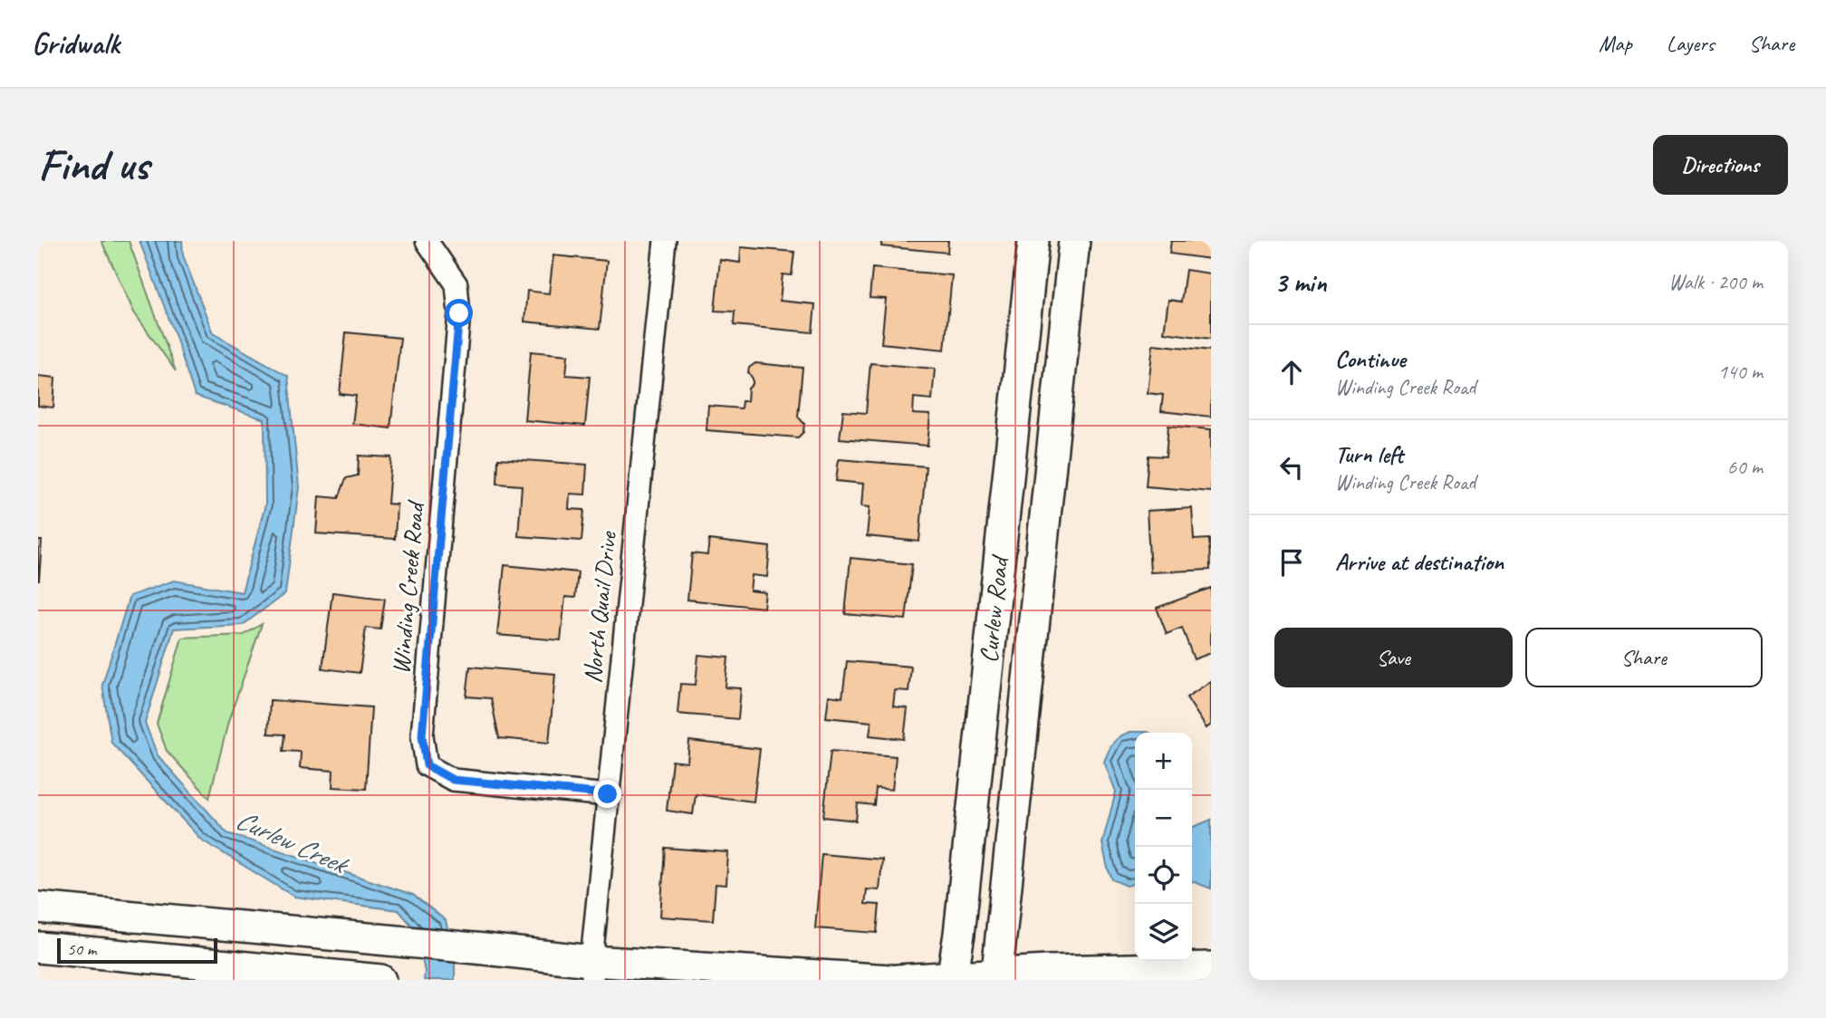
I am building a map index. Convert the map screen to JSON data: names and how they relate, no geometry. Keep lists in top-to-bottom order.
{
  "streets": {
    "main road": ["Curlew Road"],
    "street": ["Winding Creek Road", "North Quail Drive"]
  },
  "crossings": [
    ["Winding Creek Road", "North Quail Drive"]
  ],
  "water": ["Curlew Creek"],
  "scale_bar": "50 m",
  "page": {
    "header": "Gridwalk",
    "nav": ["Map", "Layers", "Share"],
    "buttons": [
      "Directions",
      ["Save", "Share"]
    ],
    "title": "Find us",
    "heading": ["3 min", "Walk · 200 m"],
    "list": [
      ["Continue", "Winding Creek Road", "140 m"],
      ["Turn left", "Winding Creek Road", "60 m"],
      "Arrive at destination"
    ],
    "map_buttons": ["+", "−"],
    "scale": "50 m"
  }
}
